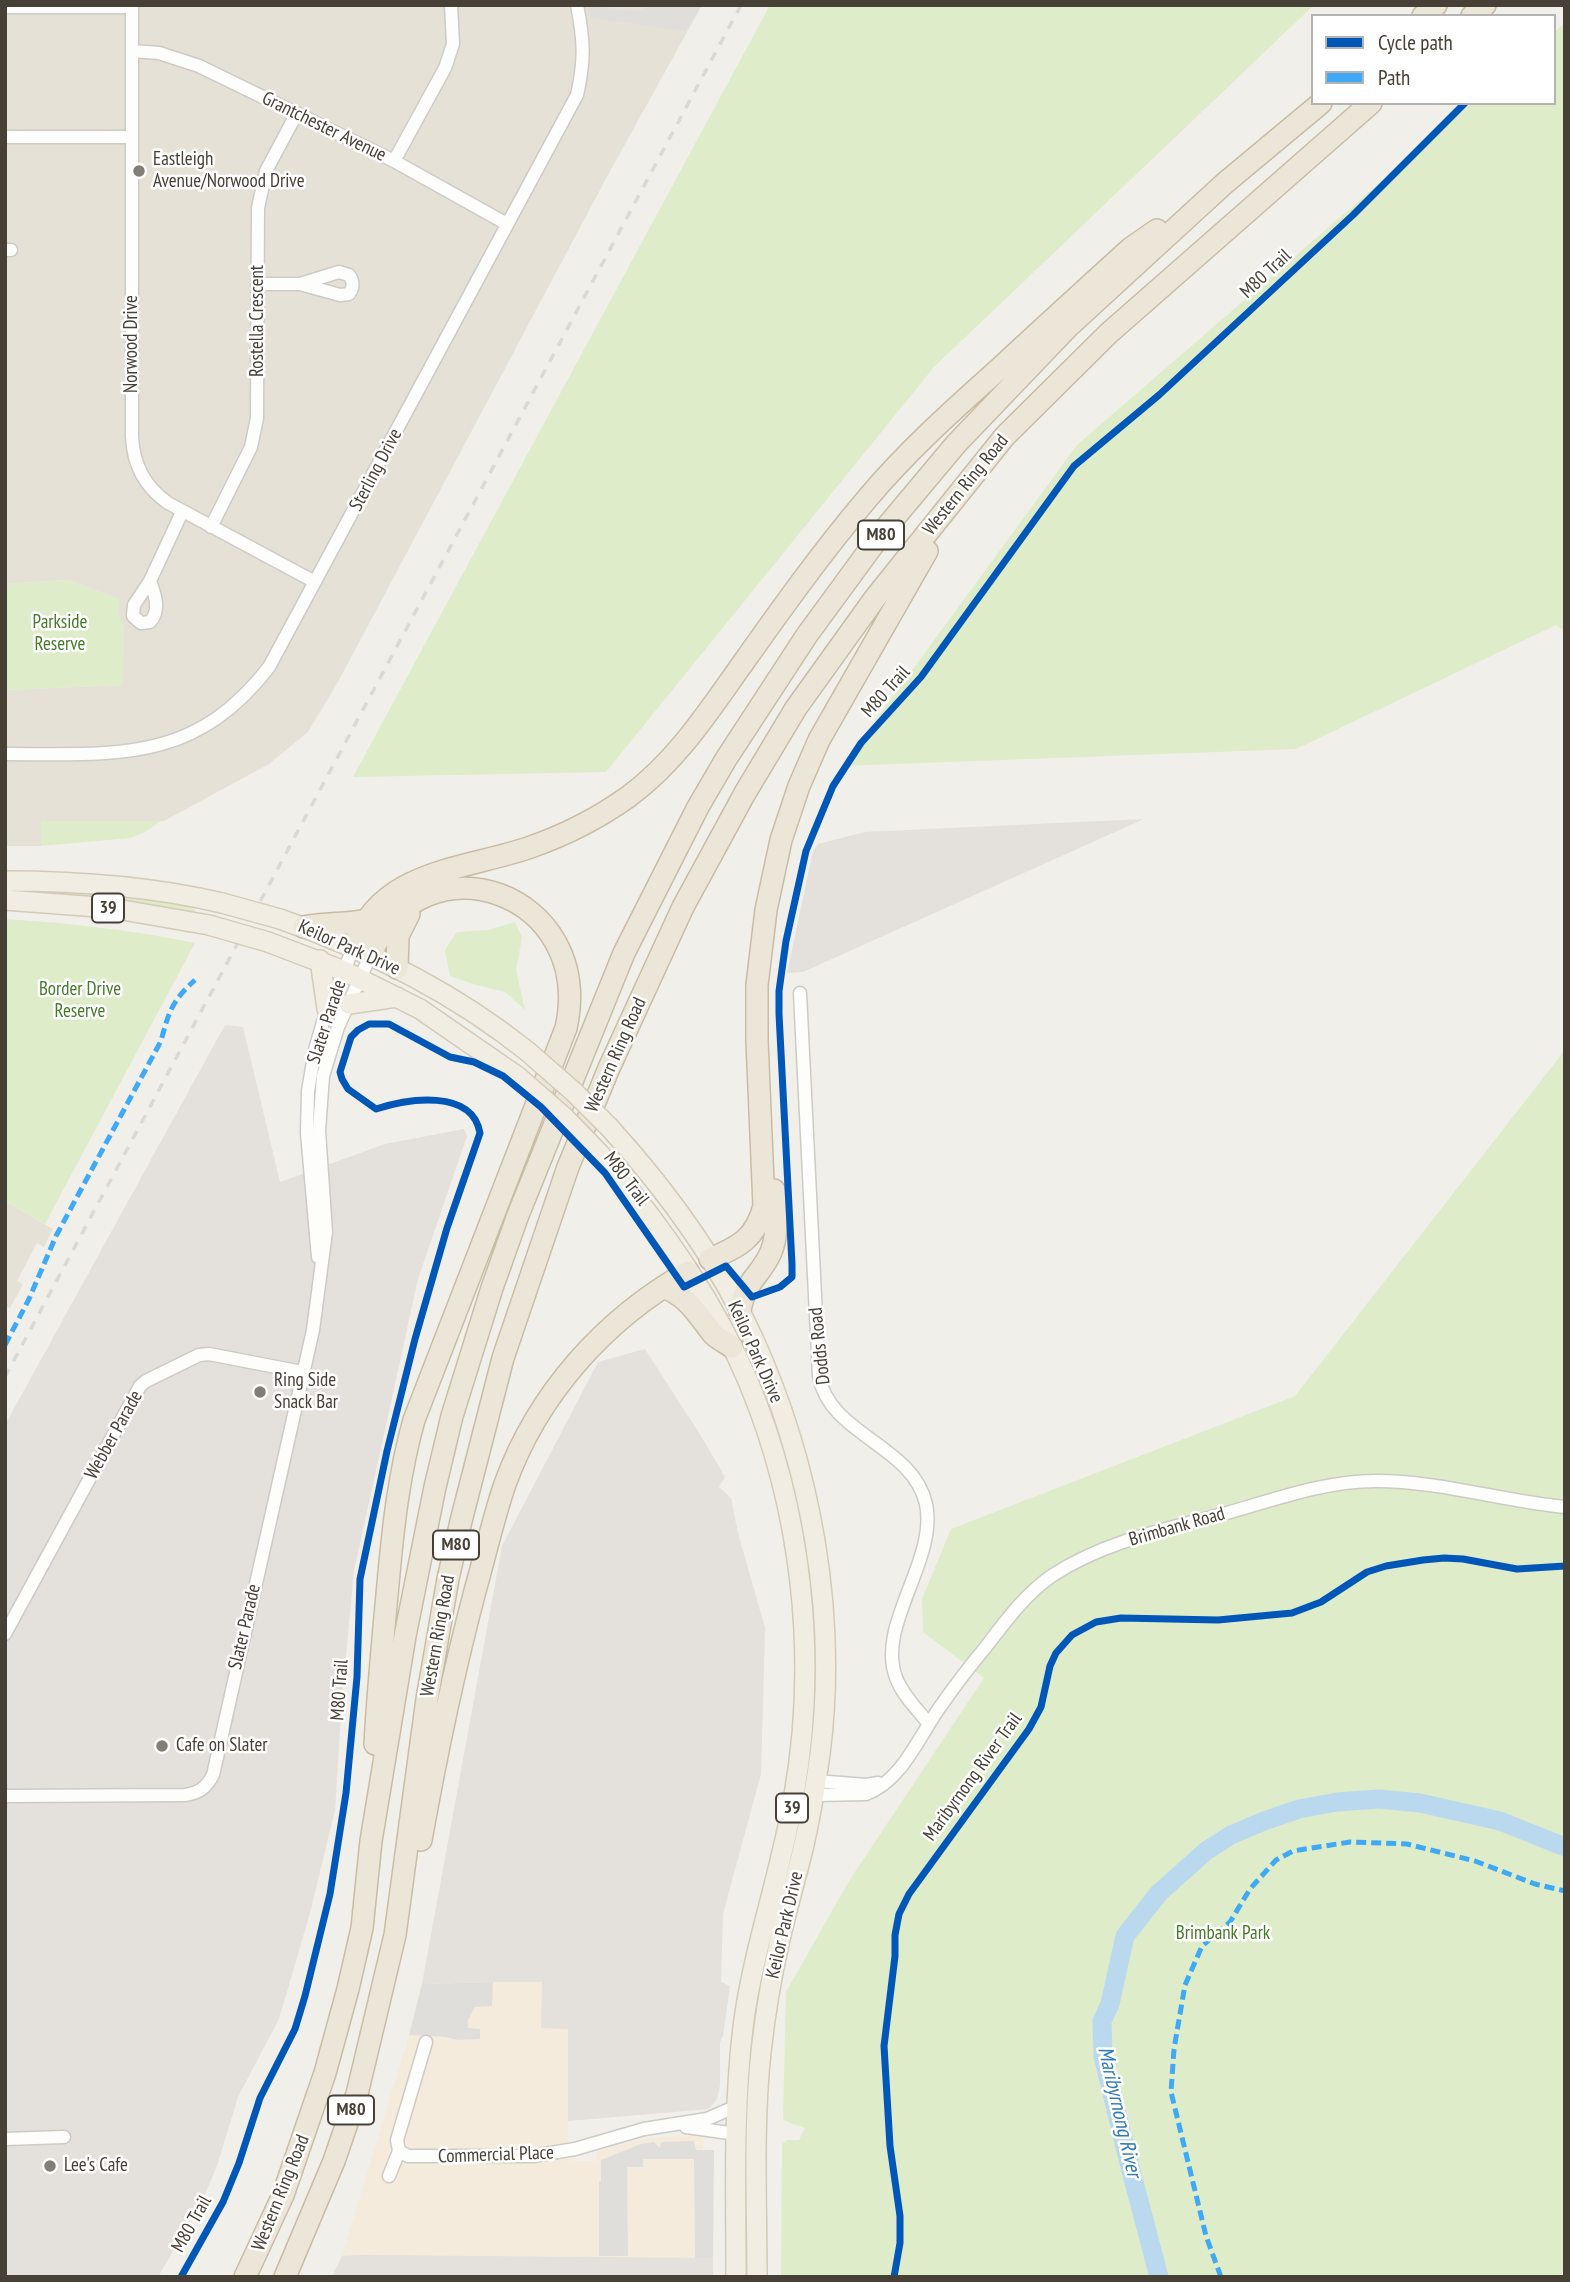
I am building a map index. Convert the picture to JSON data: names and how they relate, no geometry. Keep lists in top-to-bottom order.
{
  "streets": {
    "highway": ["Western Ring Road", "M80"],
    "main road": ["39", "Keilor Park Drive"],
    "street": [
      "Grantchester Avenue",
      "Rostella Crescent",
      "Norwood Drive",
      "Sterling Drive",
      "Slater Parade",
      "Dodds Road",
      "Webber Parade",
      "Brimbank Road",
      "Commercial Place"
    ],
    "cycle path": ["M80 Trail", "Maribyrnong River Trail"]
  },
  "crossings": [
    ["Grantchester Avenue", "Rostella Crescent"],
    ["Grantchester Avenue", "Norwood Drive"],
    ["Grantchester Avenue", "Sterling Drive"],
    ["Rostella Crescent", "Norwood Drive"],
    ["Norwood Drive", "Sterling Drive"],
    ["Keilor Park Drive", "Slater Parade"],
    ["Keilor Park Drive", "Brimbank Road"],
    ["Keilor Park Drive", "Commercial Place"],
    ["Slater Parade", "Webber Parade"],
    ["Dodds Road", "Brimbank Road"]
  ],
  "water": ["Maribyrnong River"],
  "parks": ["Parkside Reserve", "Border Drive Reserve", "Brimbank Park"],
  "places": [
    "Eastleigh Avenue/Norwood Drive",
    "Ring Side Snack Bar",
    "Cafe on Slater",
    "Lee's Cafe"
  ],
  "legend": ["Cycle path", "Path"]
}
